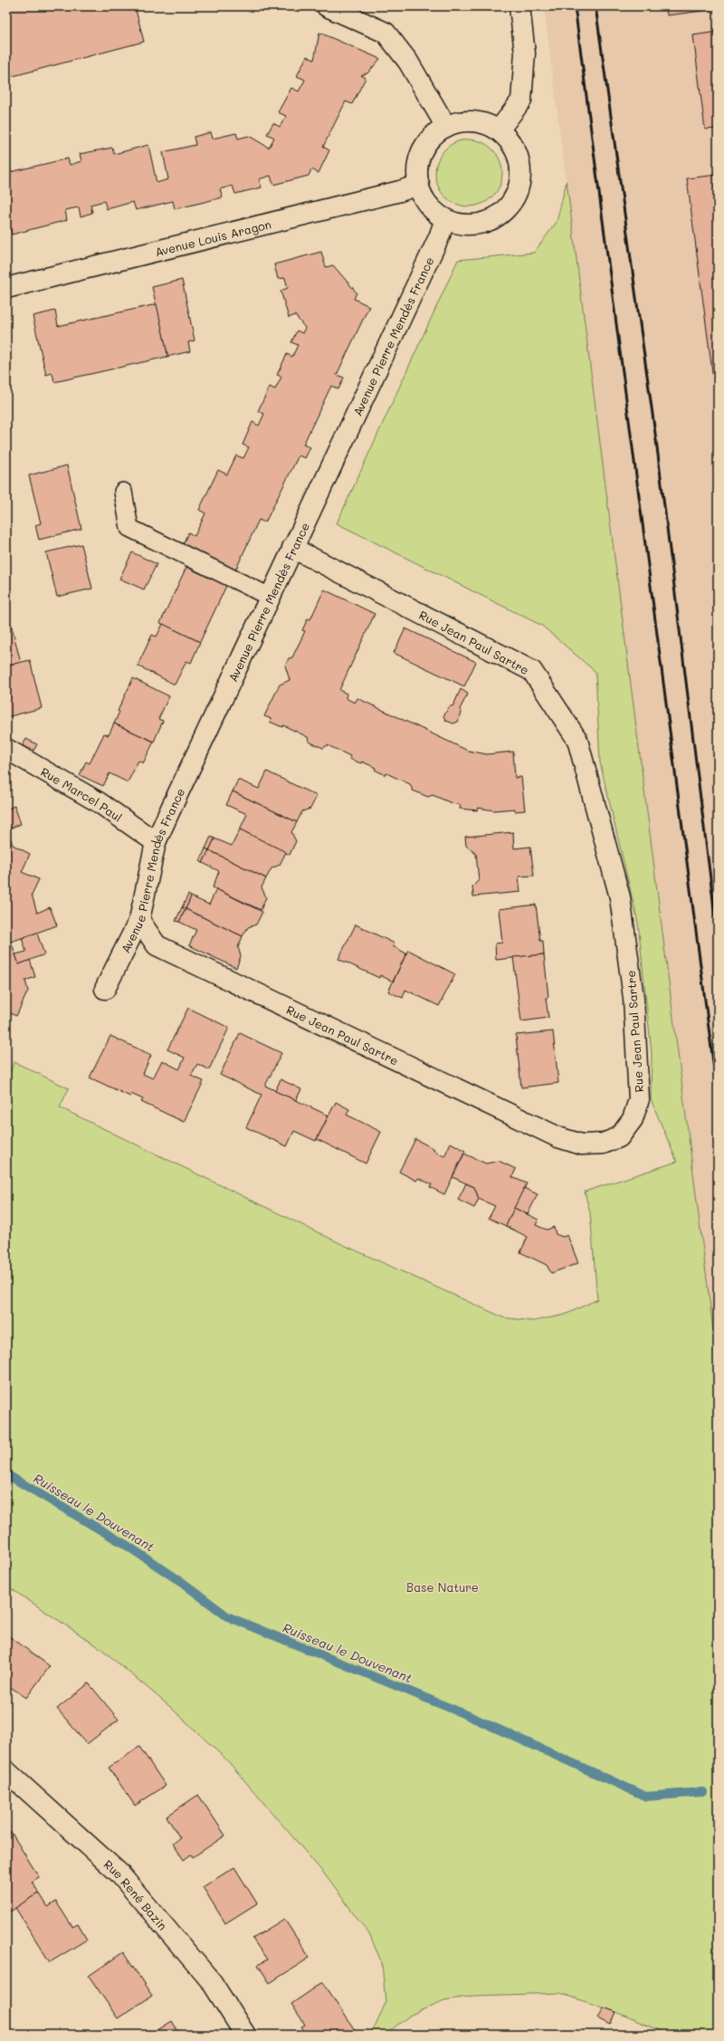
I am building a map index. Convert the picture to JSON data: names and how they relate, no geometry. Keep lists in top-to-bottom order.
{
  "streets": {
    "street": [
      "Avenue Louis Aragon",
      "Avenue Pierre Mendès France",
      "Rue Jean Paul Sartre",
      "Rue Marcel Paul",
      "Rue René Bazin"
    ]
  },
  "crossings": [
    ["Avenue Louis Aragon", "Avenue Pierre Mendès France"],
    ["Avenue Pierre Mendès France", "Rue Jean Paul Sartre"],
    ["Avenue Pierre Mendès France", "Rue Marcel Paul"]
  ],
  "water": ["Ruisseau le Douvenant"],
  "parks": ["Base Nature"]
}
